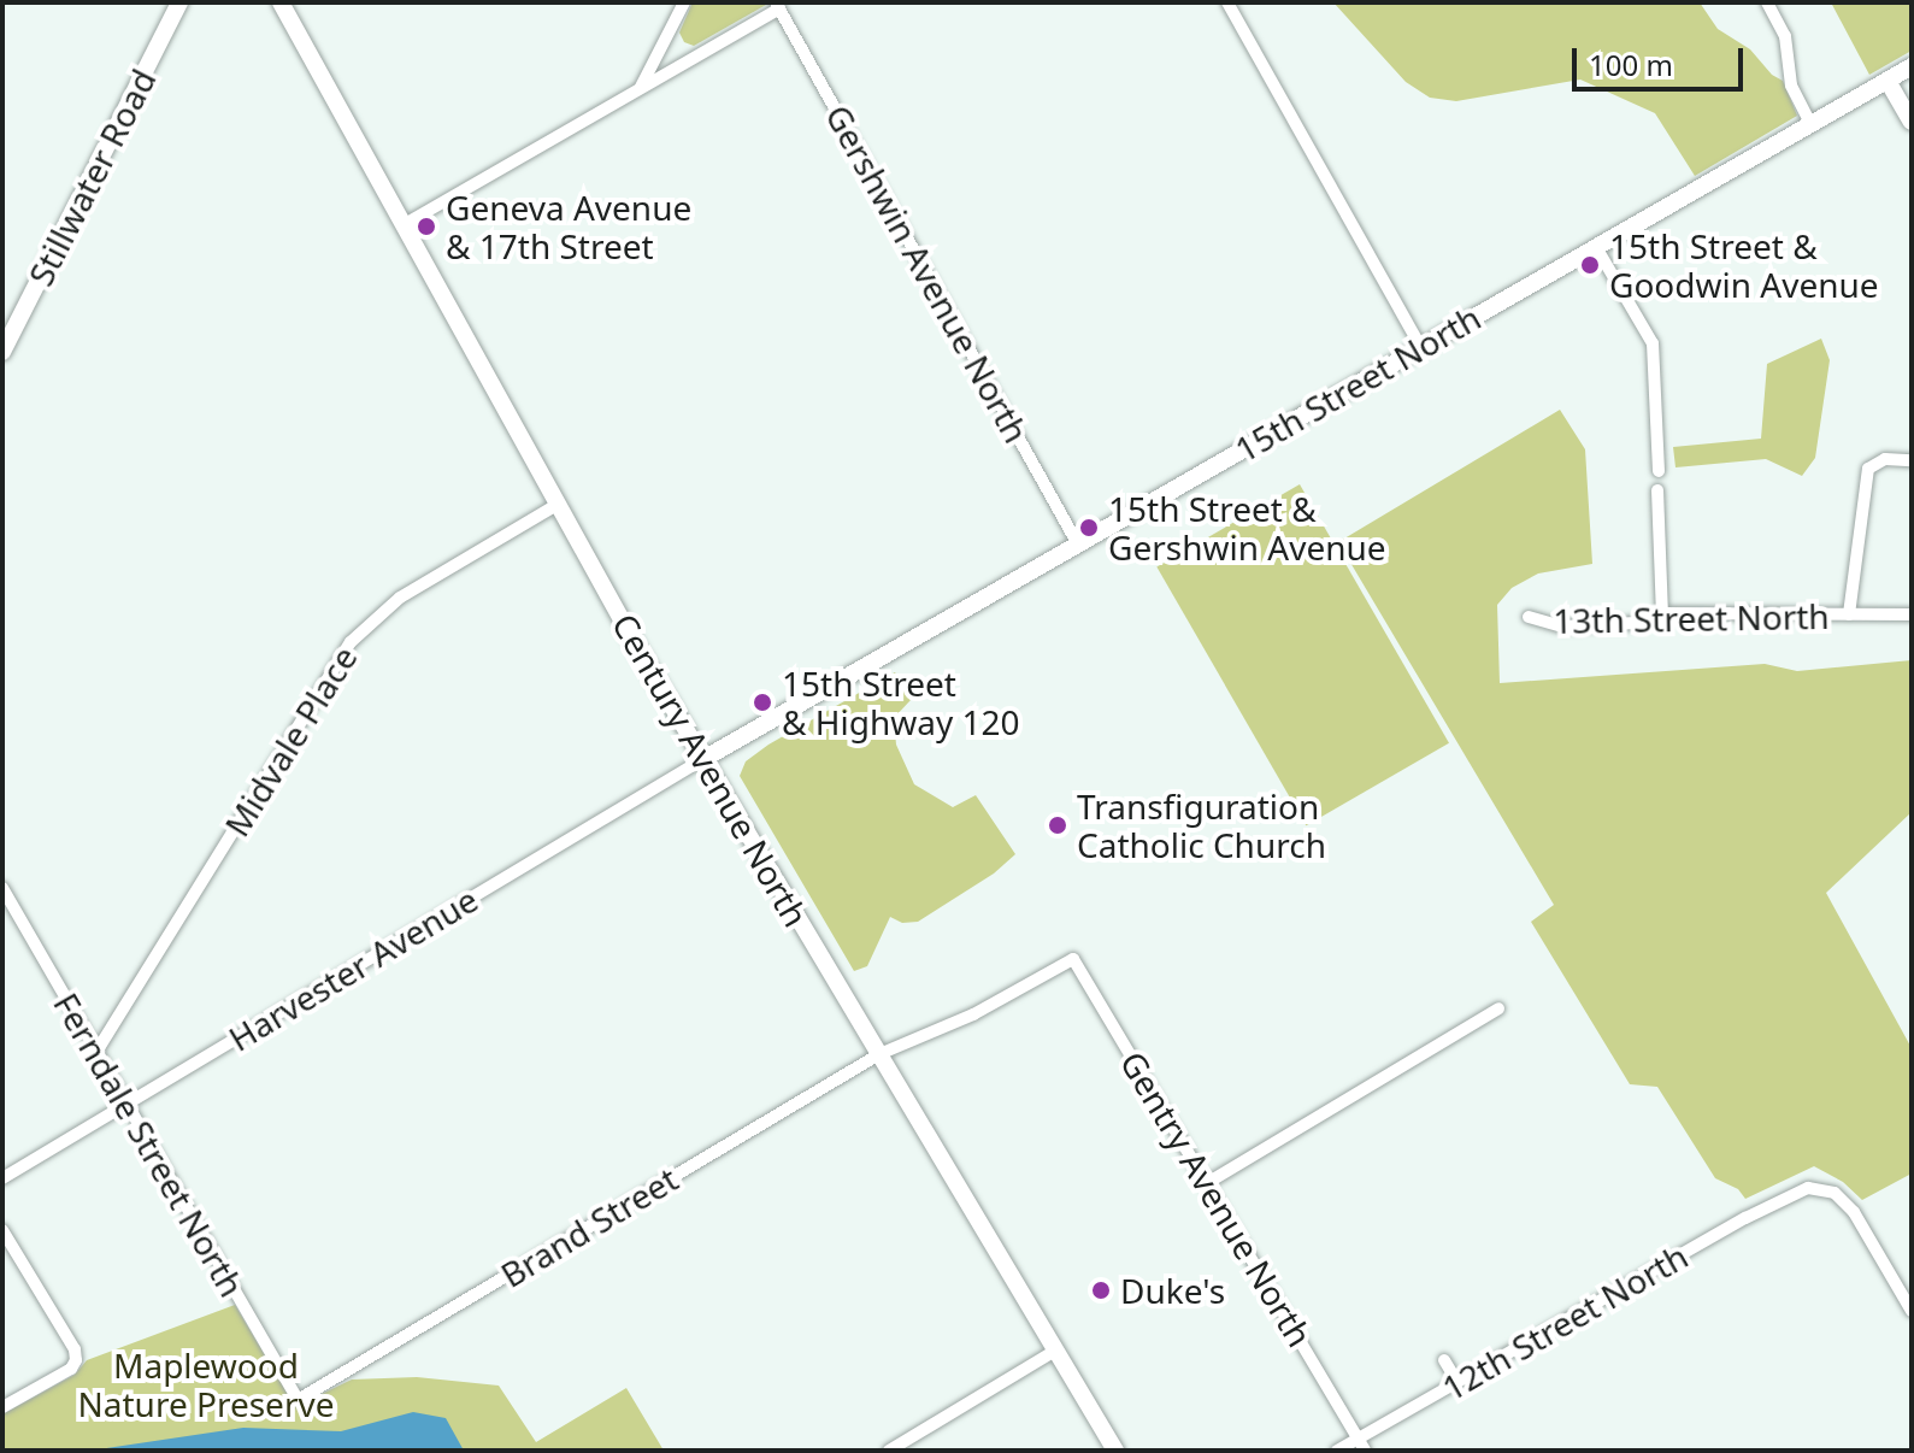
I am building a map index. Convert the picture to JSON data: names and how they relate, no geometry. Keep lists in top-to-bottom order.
{
  "streets": {
    "main road": ["Stillwater Road", "15th Street North", "Century Avenue North"],
    "street": [
      "Gershwin Avenue North",
      "13th Street North",
      "Midvale Place",
      "Harvester Avenue",
      "Ferndale Street North",
      "Gentry Avenue North",
      "Brand Street",
      "12th Street North"
    ]
  },
  "crossings": [
    ["Gershwin Avenue North", "15th Street North"],
    ["15th Street North", "Century Avenue North"],
    ["15th Street North", "Harvester Avenue"],
    ["Midvale Place", "Century Avenue North"],
    ["Midvale Place", "Ferndale Street North"],
    ["Century Avenue North", "Harvester Avenue"],
    ["Century Avenue North", "Brand Street"],
    ["Harvester Avenue", "Ferndale Street North"],
    ["Ferndale Street North", "Brand Street"],
    ["Gentry Avenue North", "Brand Street"],
    ["Gentry Avenue North", "12th Street North"]
  ],
  "parks": ["Maplewood Nature Preserve"],
  "places": [
    "Geneva Avenue & 17th Street",
    "15th Street & Goodwin Avenue",
    "15th Street & Gershwin Avenue",
    "15th Street & Highway 120",
    "Transfiguration Catholic Church",
    "Duke's"
  ],
  "scale_bar": "100 m"
}
